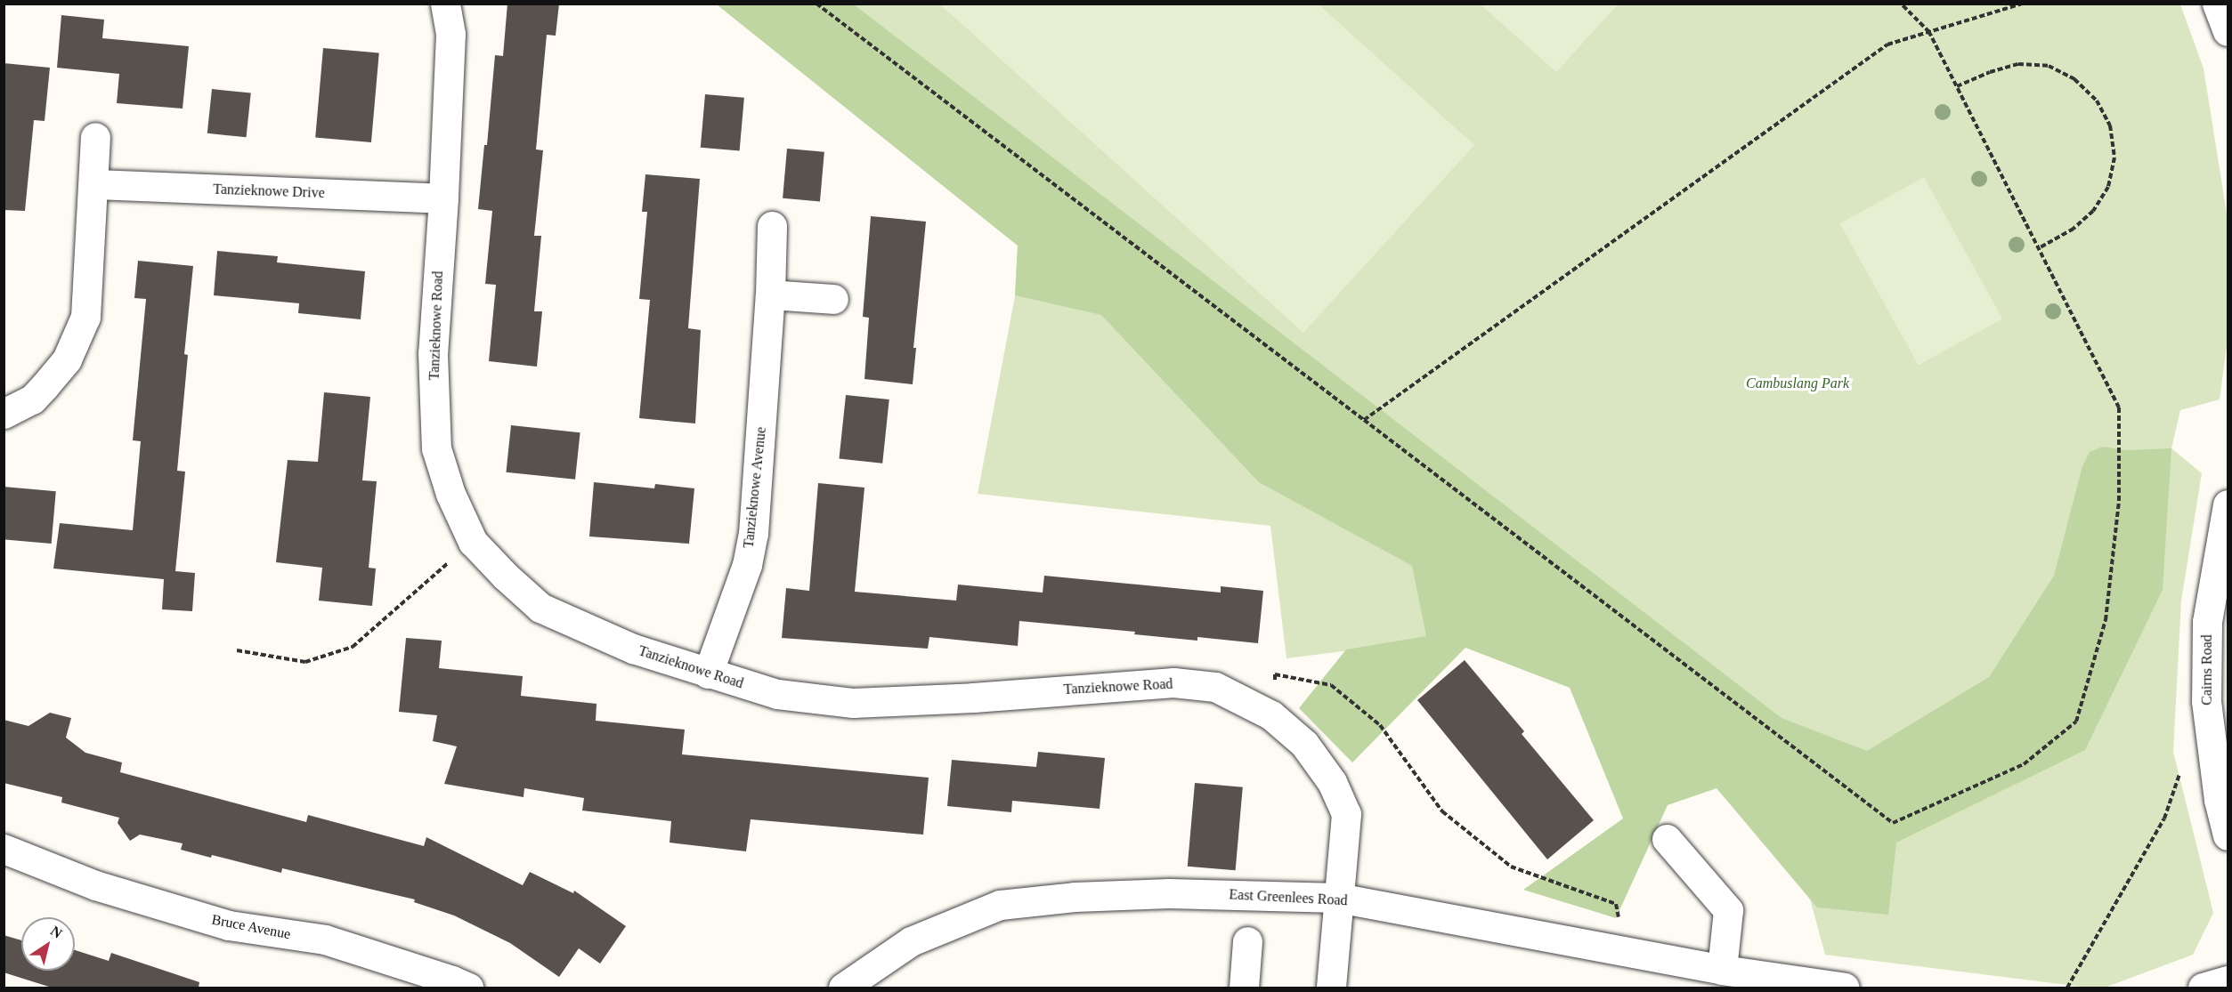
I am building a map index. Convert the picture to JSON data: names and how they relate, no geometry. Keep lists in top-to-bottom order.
{
  "streets": {
    "street": [
      "Tanzieknowe Drive",
      "Tanzieknowe Road",
      "Tanzieknowe Avenue",
      "Cairns Road",
      "East Greenlees Road",
      "Bruce Avenue"
    ]
  },
  "crossings": [
    ["Tanzieknowe Drive", "Tanzieknowe Road"],
    ["Tanzieknowe Road", "Tanzieknowe Avenue"],
    ["Tanzieknowe Road", "East Greenlees Road"]
  ],
  "parks": ["Cambuslang Park"],
  "north": "top right"
}
